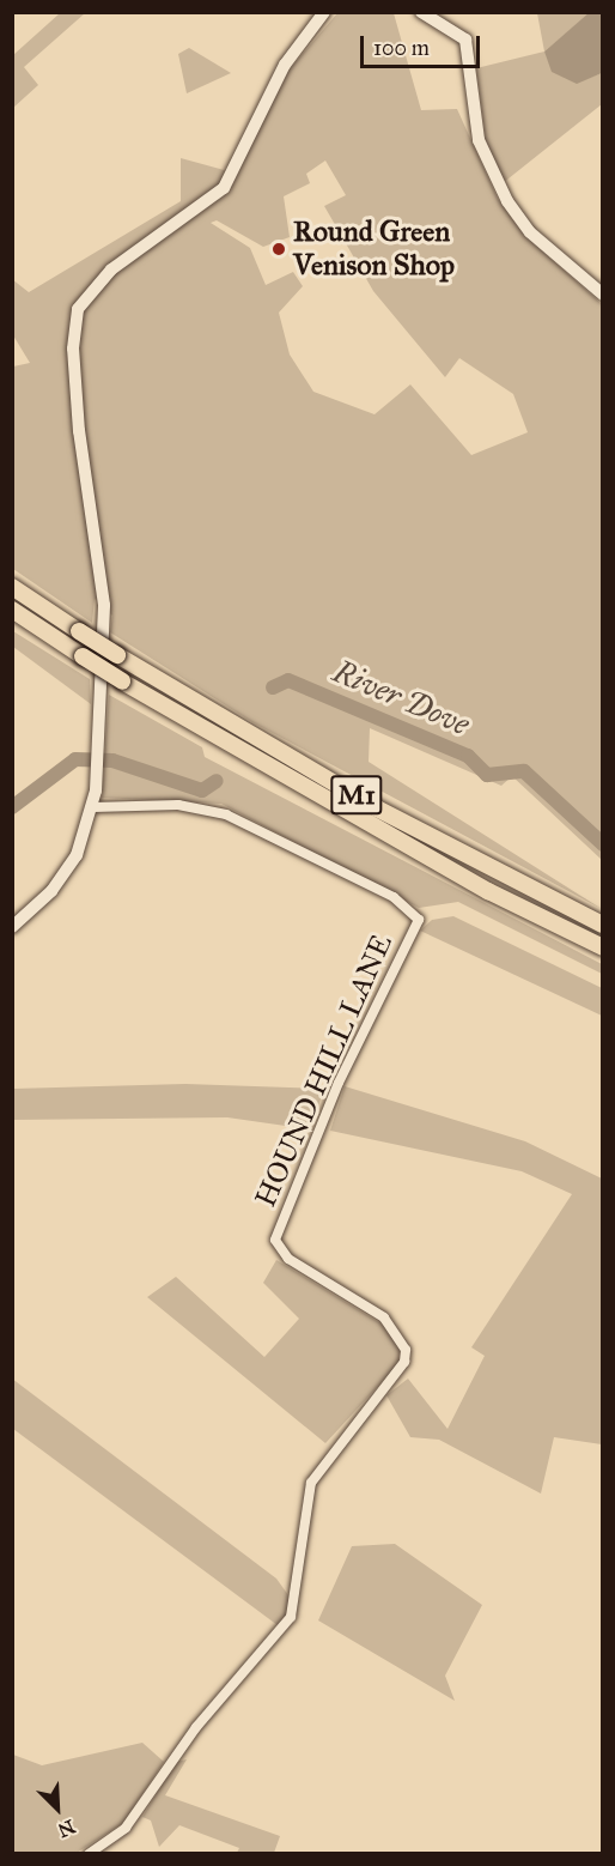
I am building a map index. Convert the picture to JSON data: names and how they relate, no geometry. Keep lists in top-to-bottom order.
{
  "streets": {
    "highway": ["M1"],
    "street": ["HOUND HILL LANE"]
  },
  "water": ["River Dove"],
  "places": ["Round Green Venison Shop"],
  "scale_bar": "100 m",
  "north": "bottom right"
}
